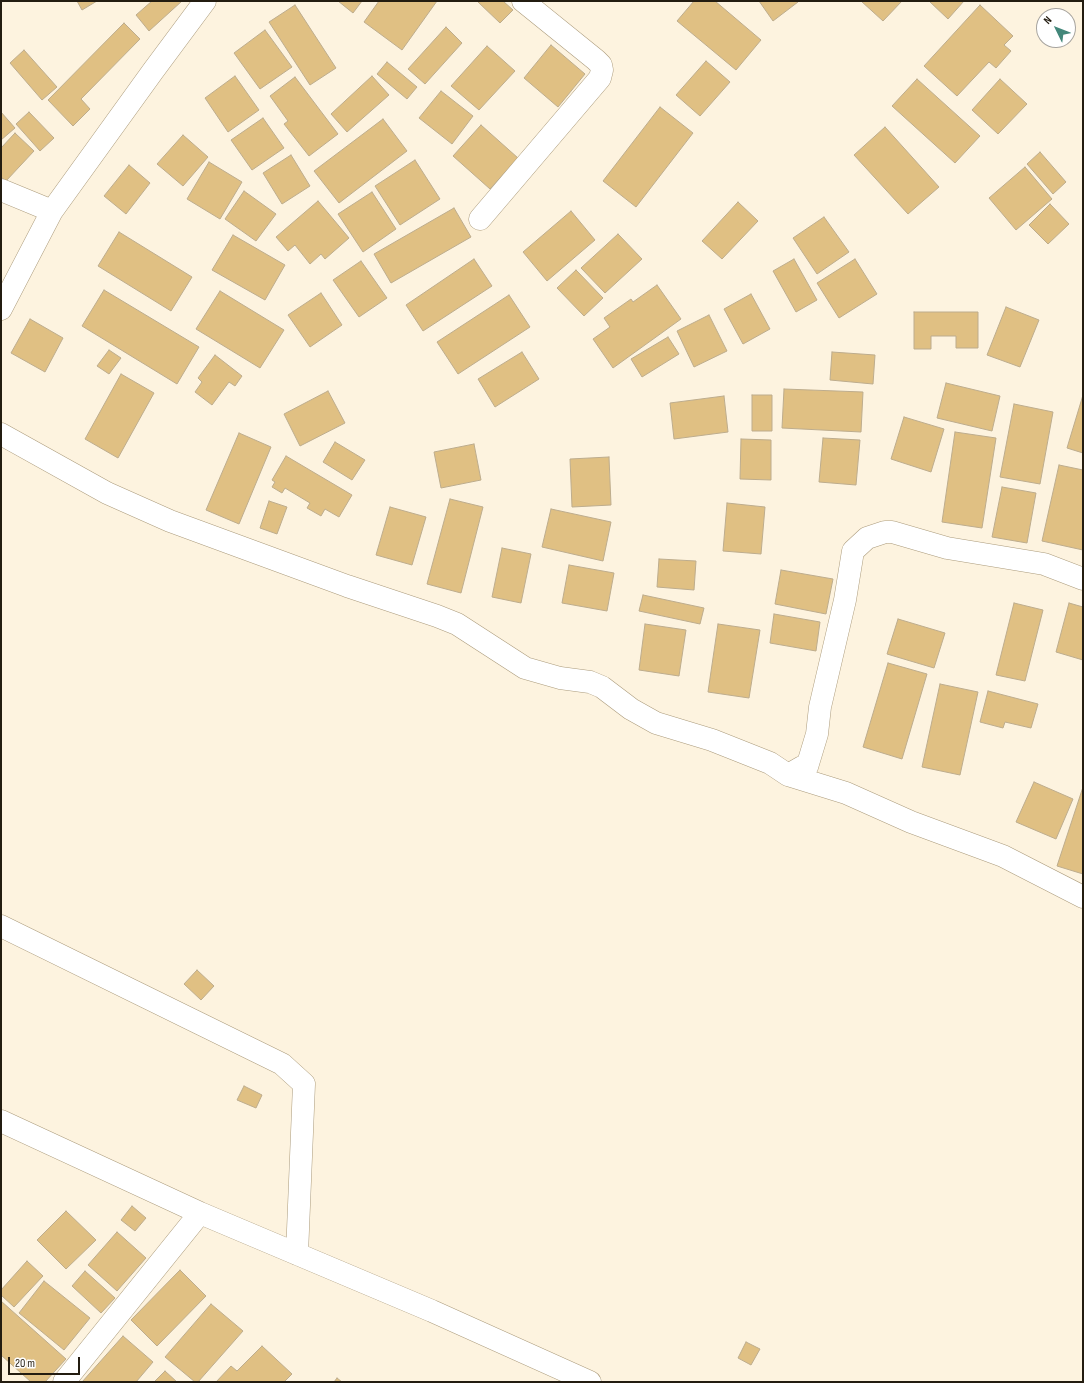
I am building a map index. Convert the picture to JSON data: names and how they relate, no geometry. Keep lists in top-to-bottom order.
{
  "scale_bar": "20 m",
  "north": "top left"
}
